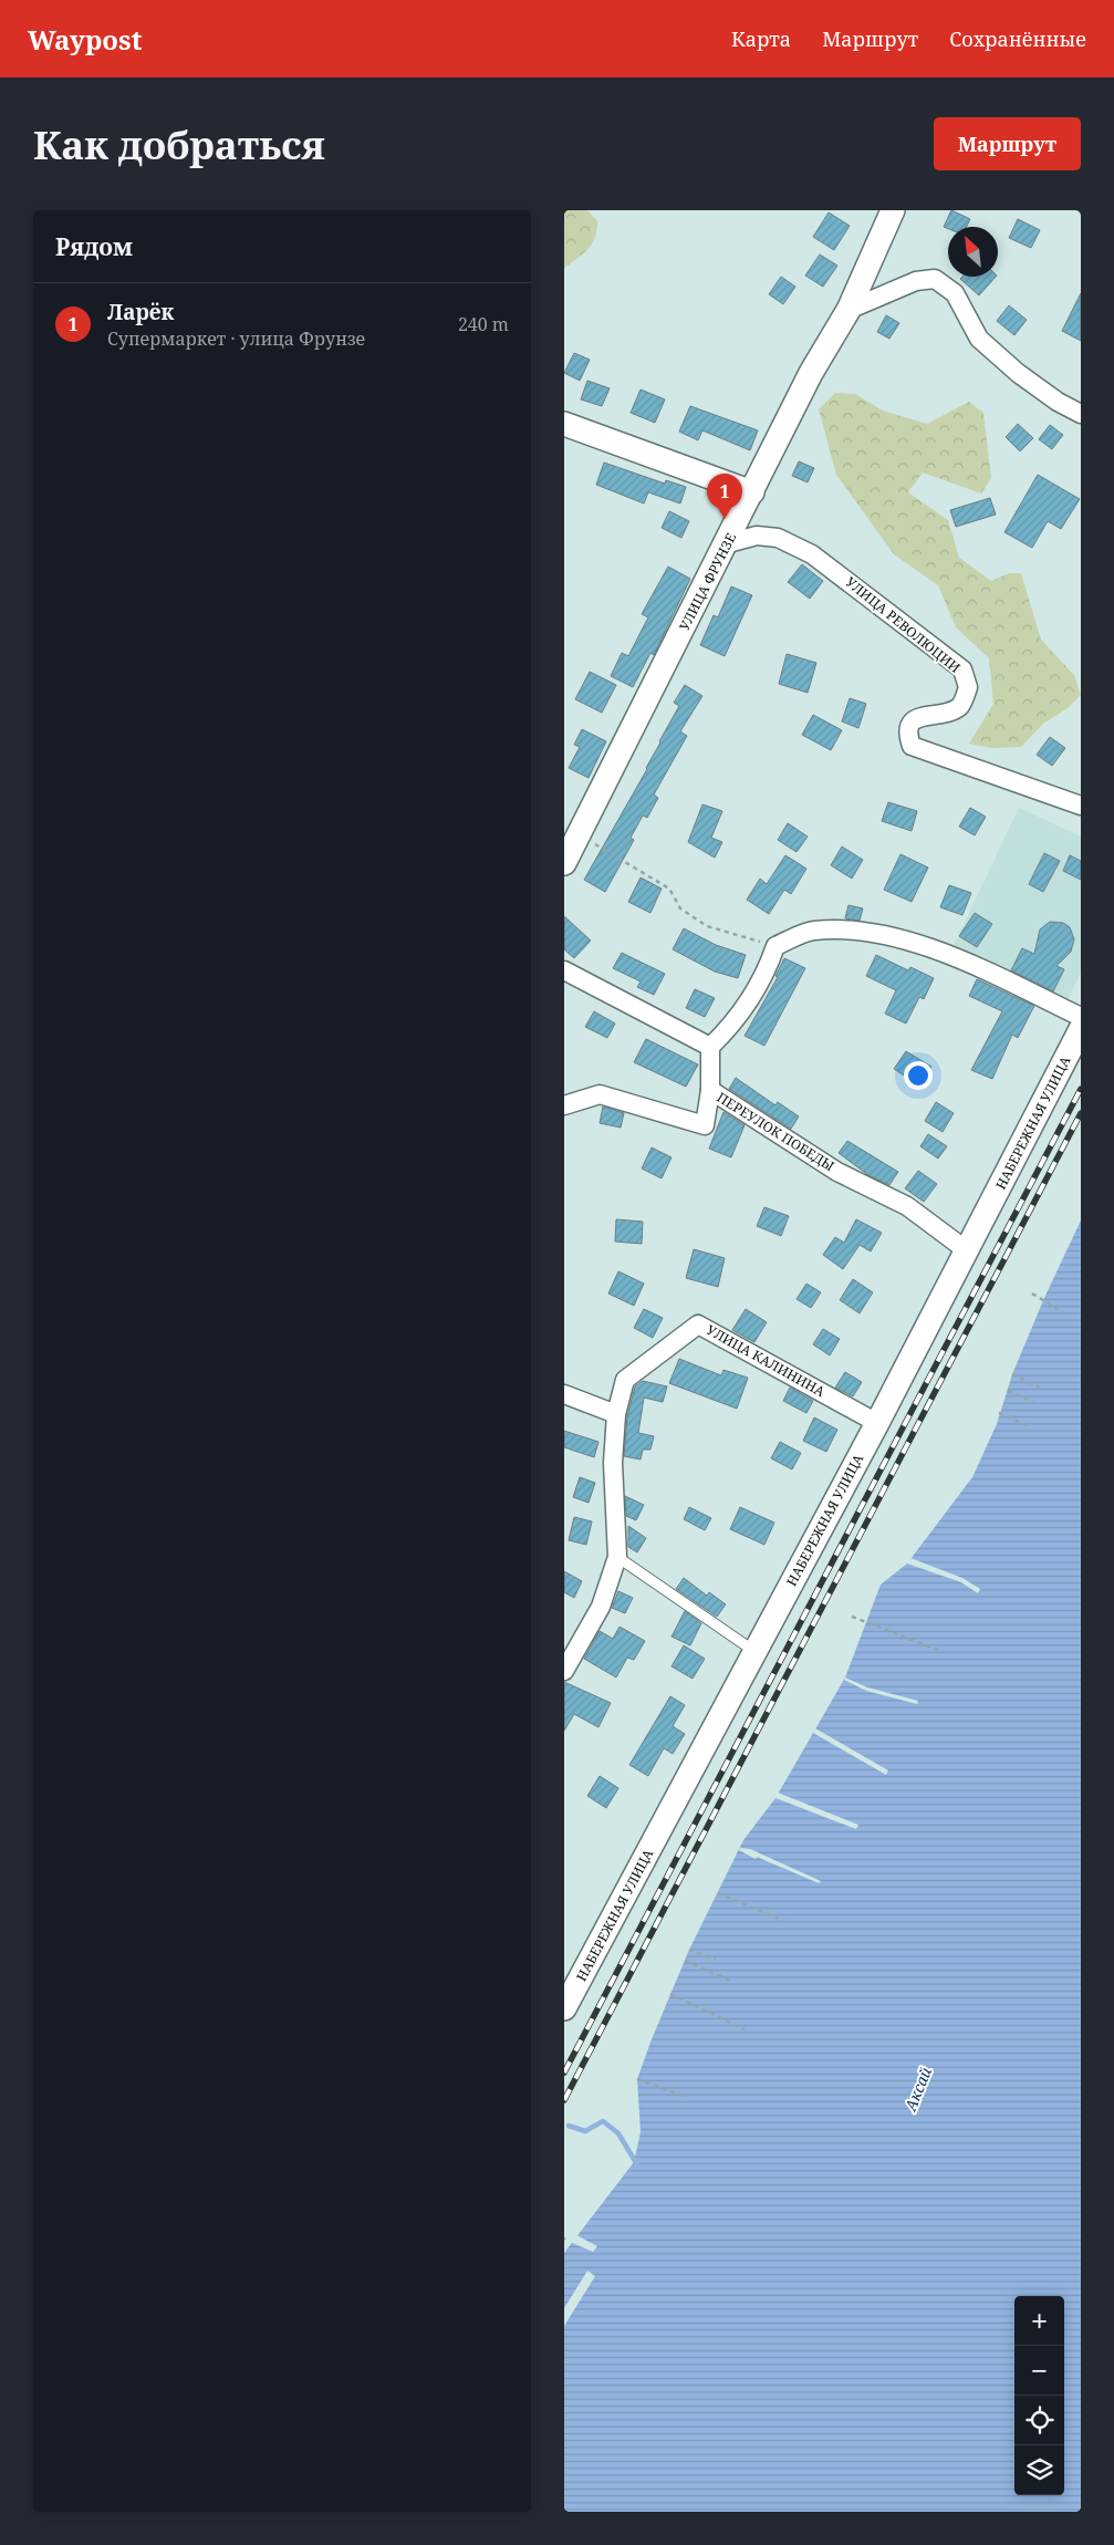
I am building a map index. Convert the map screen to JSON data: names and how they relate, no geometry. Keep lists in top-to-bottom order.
{
  "streets": {
    "street": [
      "УЛИЦА ФРУНЗЕ",
      "УЛИЦА РЕВОЛЮЦИИ",
      "НАБЕРЕЖНАЯ УЛИЦА",
      "ПЕРЕУЛОК ПОБЕДЫ",
      "УЛИЦА КАЛИНИНА"
    ]
  },
  "crossings": [
    ["УЛИЦА ФРУНЗЕ", "УЛИЦА РЕВОЛЮЦИИ"],
    ["НАБЕРЕЖНАЯ УЛИЦА", "ПЕРЕУЛОК ПОБЕДЫ"],
    ["НАБЕРЕЖНАЯ УЛИЦА", "УЛИЦА КАЛИНИНА"]
  ],
  "water": ["Аксай"],
  "north": "top left",
  "page": {
    "header": "Waypost",
    "nav": ["Карта", "Маршрут", "Сохранённые"],
    "buttons": "Маршрут",
    "title": "Как добраться",
    "heading": "Рядом",
    "list": [
      {
        "mark": "1",
        "name": "Ларёк",
        "note": "Супермаркет · улица Фрунзе",
        "value": "240 m"
      }
    ],
    "pins": "1",
    "map_buttons": ["+", "−"]
  }
}
